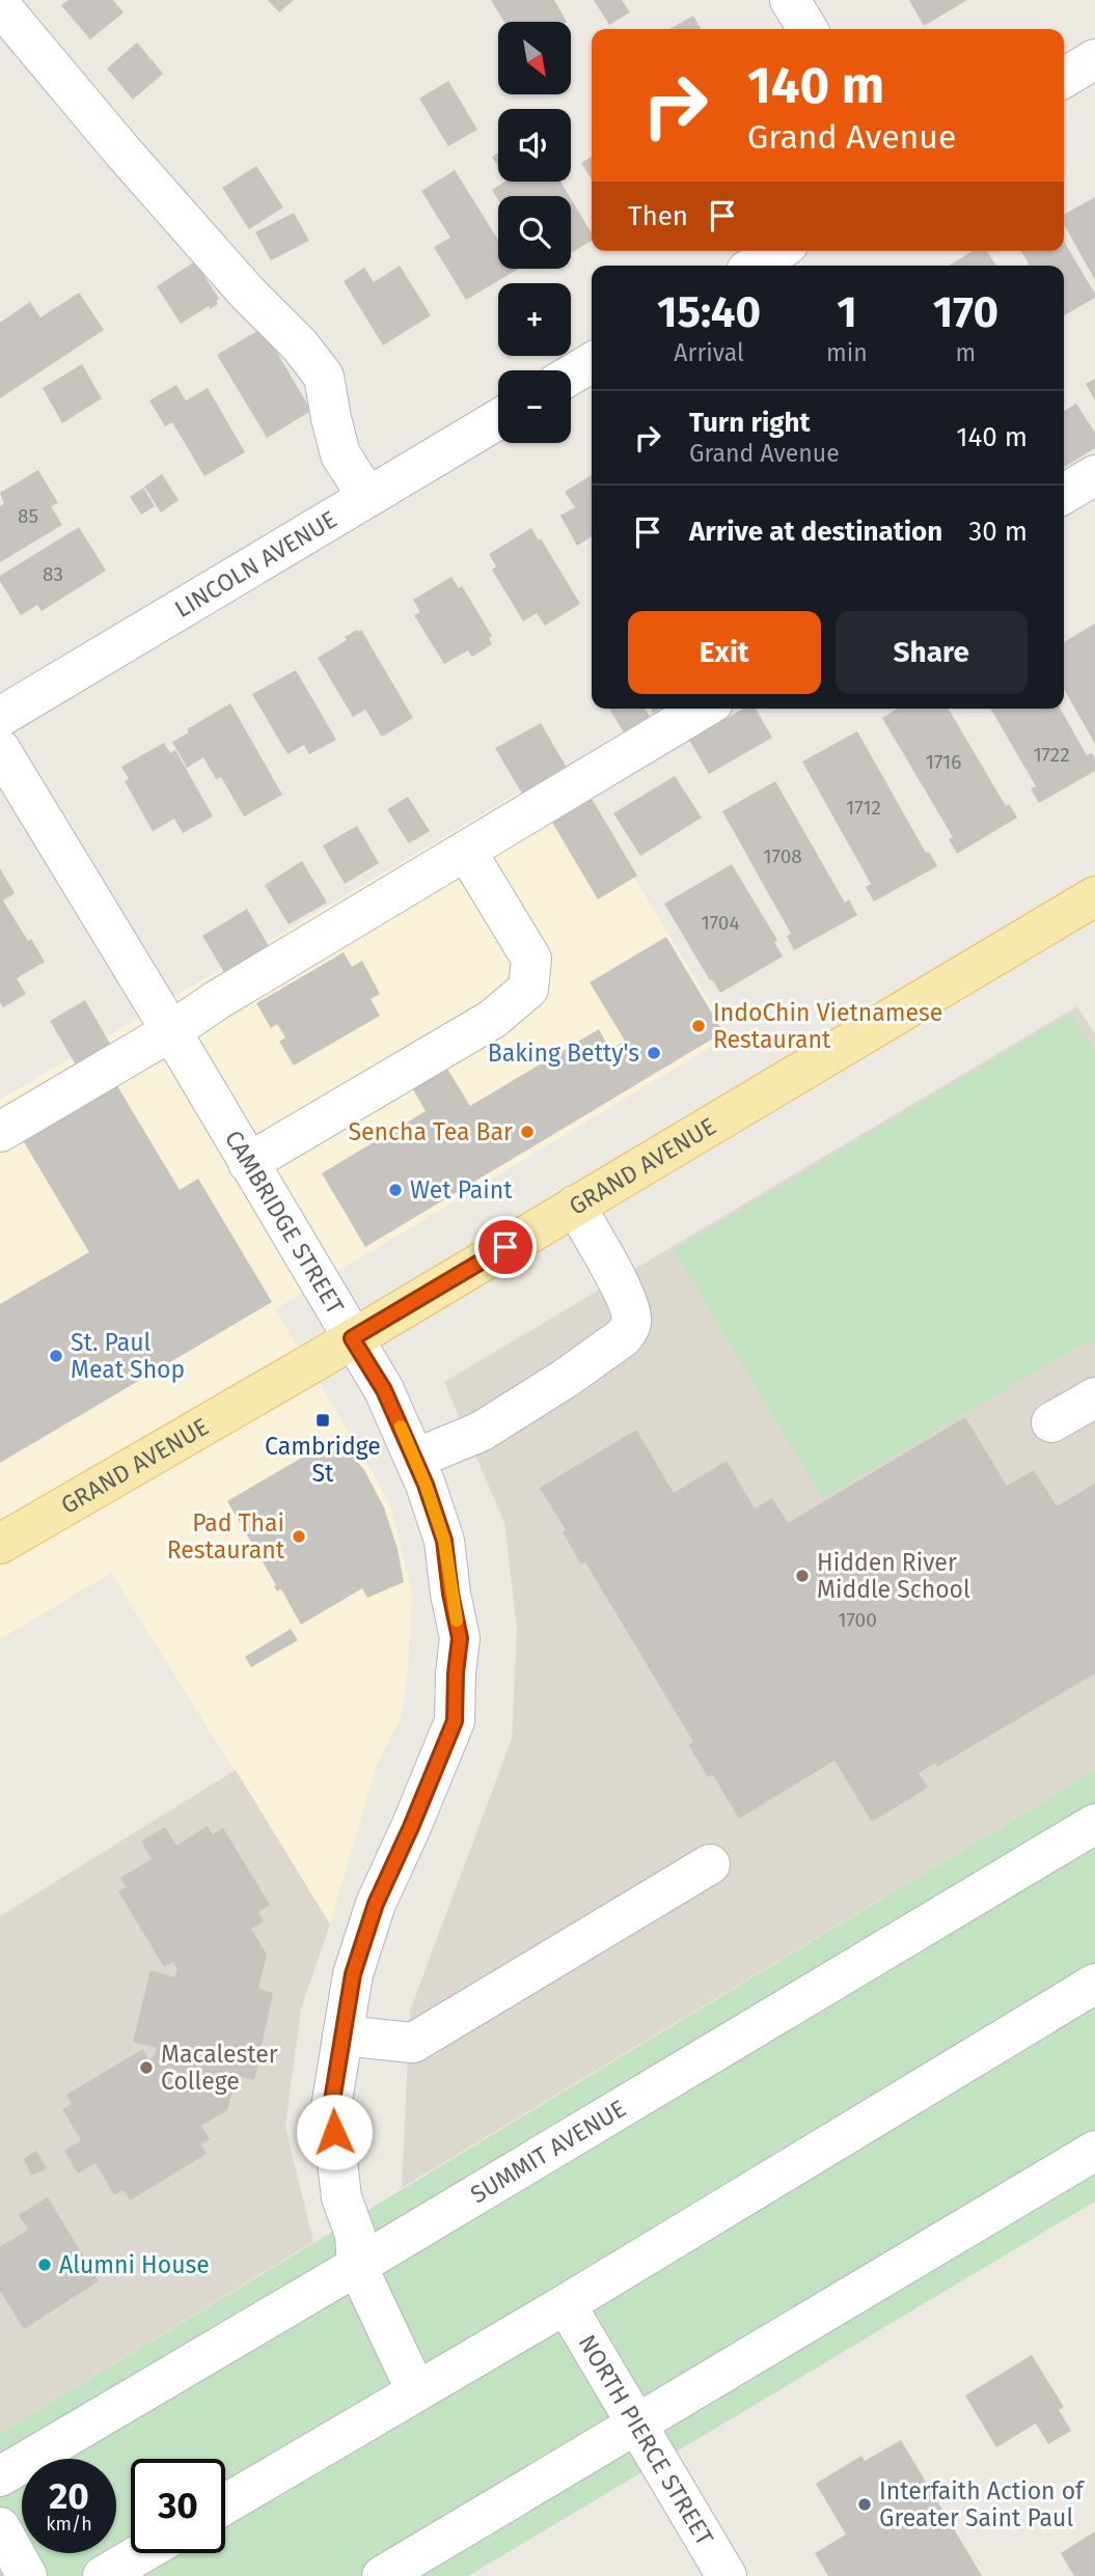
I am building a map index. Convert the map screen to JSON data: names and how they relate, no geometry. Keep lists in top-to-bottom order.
{
  "streets": {
    "main road": ["GRAND AVENUE"],
    "street": [
      "LINCOLN AVENUE",
      "CAMBRIDGE STREET",
      "SUMMIT AVENUE",
      "NORTH PIERCE STREET"
    ]
  },
  "crossings": [
    ["GRAND AVENUE", "CAMBRIDGE STREET"],
    ["CAMBRIDGE STREET", "SUMMIT AVENUE"]
  ],
  "places": {
    "other": [
      "IndoChin Vietnamese Restaurant",
      "Baking Betty's",
      "Sencha Tea Bar",
      "Wet Paint",
      "St. Paul Meat Shop",
      "Pad Thai Restaurant",
      "Hidden River Middle School",
      "Macalester College",
      "Alumni House",
      "Interfaith Action of Greater Saint Paul"
    ],
    "transit": ["Cambridge St"]
  },
  "house_numbers": [
    "85",
    "83",
    "1722",
    "1716",
    "1712",
    "1708",
    "1704",
    "1700"
  ],
  "north": "bottom right",
  "page": {
    "map_buttons": ["+", "−"],
    "turn": ["140 m", "Grand Avenue"],
    "then": "Then",
    "eta": [
      "15:40",
      "Arrival",
      "1",
      "min",
      "170",
      "m"
    ],
    "list": [
      {
        "name": "Turn right",
        "note": "Grand Avenue",
        "value": "140 m"
      },
      {
        "name": "Arrive at destination",
        "value": "30 m"
      }
    ],
    "buttons": ["Exit", "Share"],
    "speed": "20 km/h",
    "limit": "30"
  }
}
